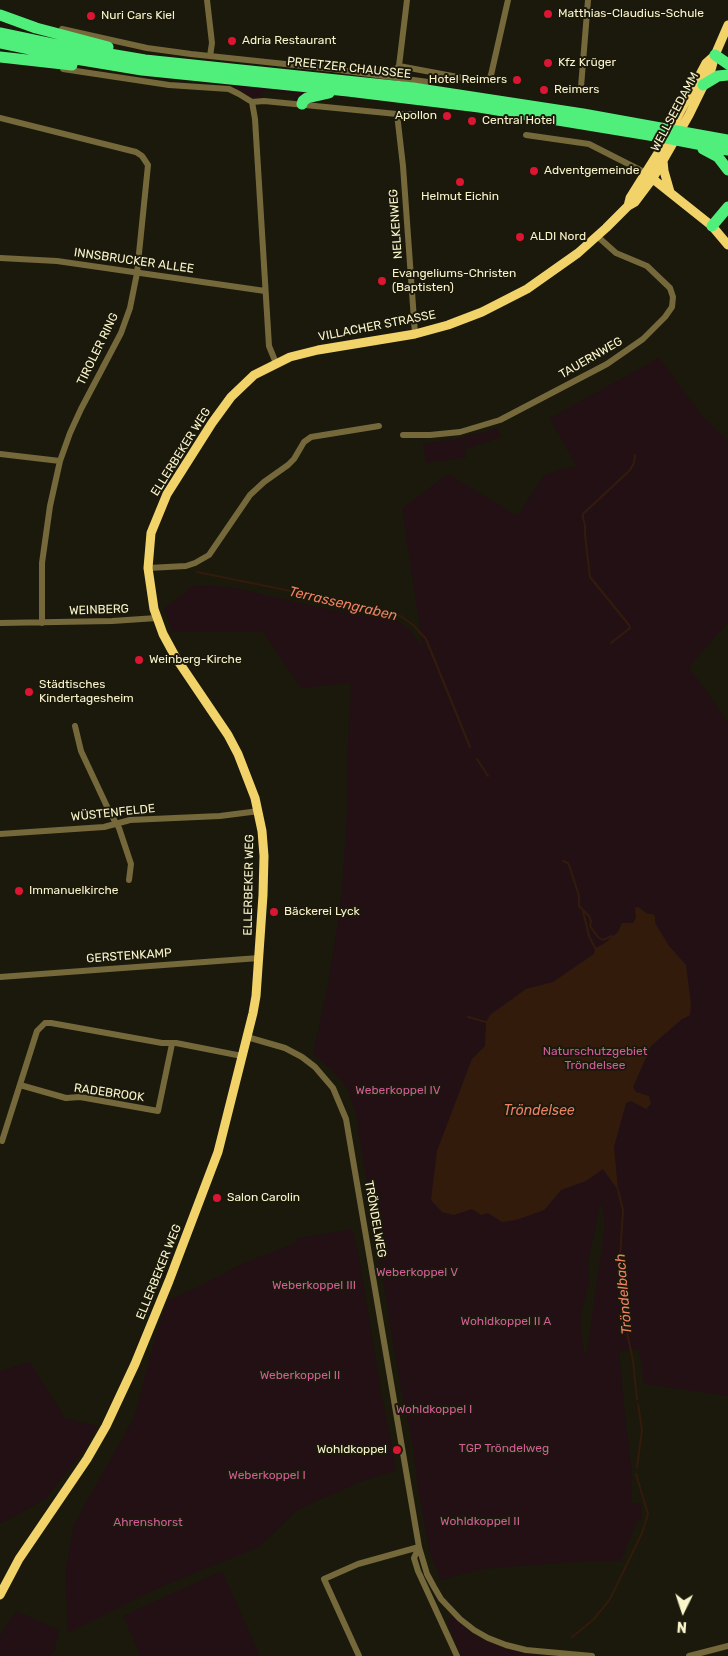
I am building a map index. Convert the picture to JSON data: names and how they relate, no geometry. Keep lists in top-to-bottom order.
{
  "streets": {
    "highway": ["PREETZER CHAUSSEE"],
    "street": [
      "WELLSEEDAMM",
      "NELKENWEG",
      "INNSBRUCKER ALLEE",
      "VILLACHER STRASSE",
      "TIROLER RING",
      "TAUERNWEG",
      "ELLERBEKER WEG",
      "WEINBERG",
      "WÜSTENFELDE",
      "GERSTENKAMP",
      "RADEBROOK",
      "TRÖNDELWEG"
    ]
  },
  "crossings": [
    ["WELLSEEDAMM", "VILLACHER STRASSE"],
    ["NELKENWEG", "VILLACHER STRASSE"],
    ["INNSBRUCKER ALLEE", "TIROLER RING"],
    ["VILLACHER STRASSE", "TAUERNWEG"],
    ["VILLACHER STRASSE", "ELLERBEKER WEG"],
    ["TIROLER RING", "WEINBERG"],
    ["ELLERBEKER WEG", "WEINBERG"],
    ["ELLERBEKER WEG", "WÜSTENFELDE"],
    ["ELLERBEKER WEG", "GERSTENKAMP"],
    ["ELLERBEKER WEG", "TRÖNDELWEG"]
  ],
  "water": ["Terrassengraben", "Tröndelsee", "Tröndelbach"],
  "parks": [
    "Naturschutzgebiet Tröndelsee",
    "Weberkoppel IV",
    "Weberkoppel V",
    "Weberkoppel III",
    "Wohldkoppel II A",
    "Weberkoppel II",
    "Wohldkoppel I",
    "TGP Tröndelweg",
    "Weberkoppel I",
    "Wohldkoppel II",
    "Ahrenshorst"
  ],
  "places": [
    "Matthias-Claudius-Schule",
    "Nuri Cars Kiel",
    "Adria Restaurant",
    "Kfz Krüger",
    "Hotel Reimers",
    "Reimers",
    "Apollon",
    "Central Hotel",
    "Adventgemeinde",
    "Helmut Eichin",
    "ALDI Nord",
    "Evangeliums-Christen (Baptisten)",
    "Weinberg-Kirche",
    "Städtisches Kindertagesheim",
    "Immanuelkirche",
    "Bäckerei Lyck",
    "Salon Carolin",
    "Wohldkoppel"
  ],
  "north": "bottom"
}
